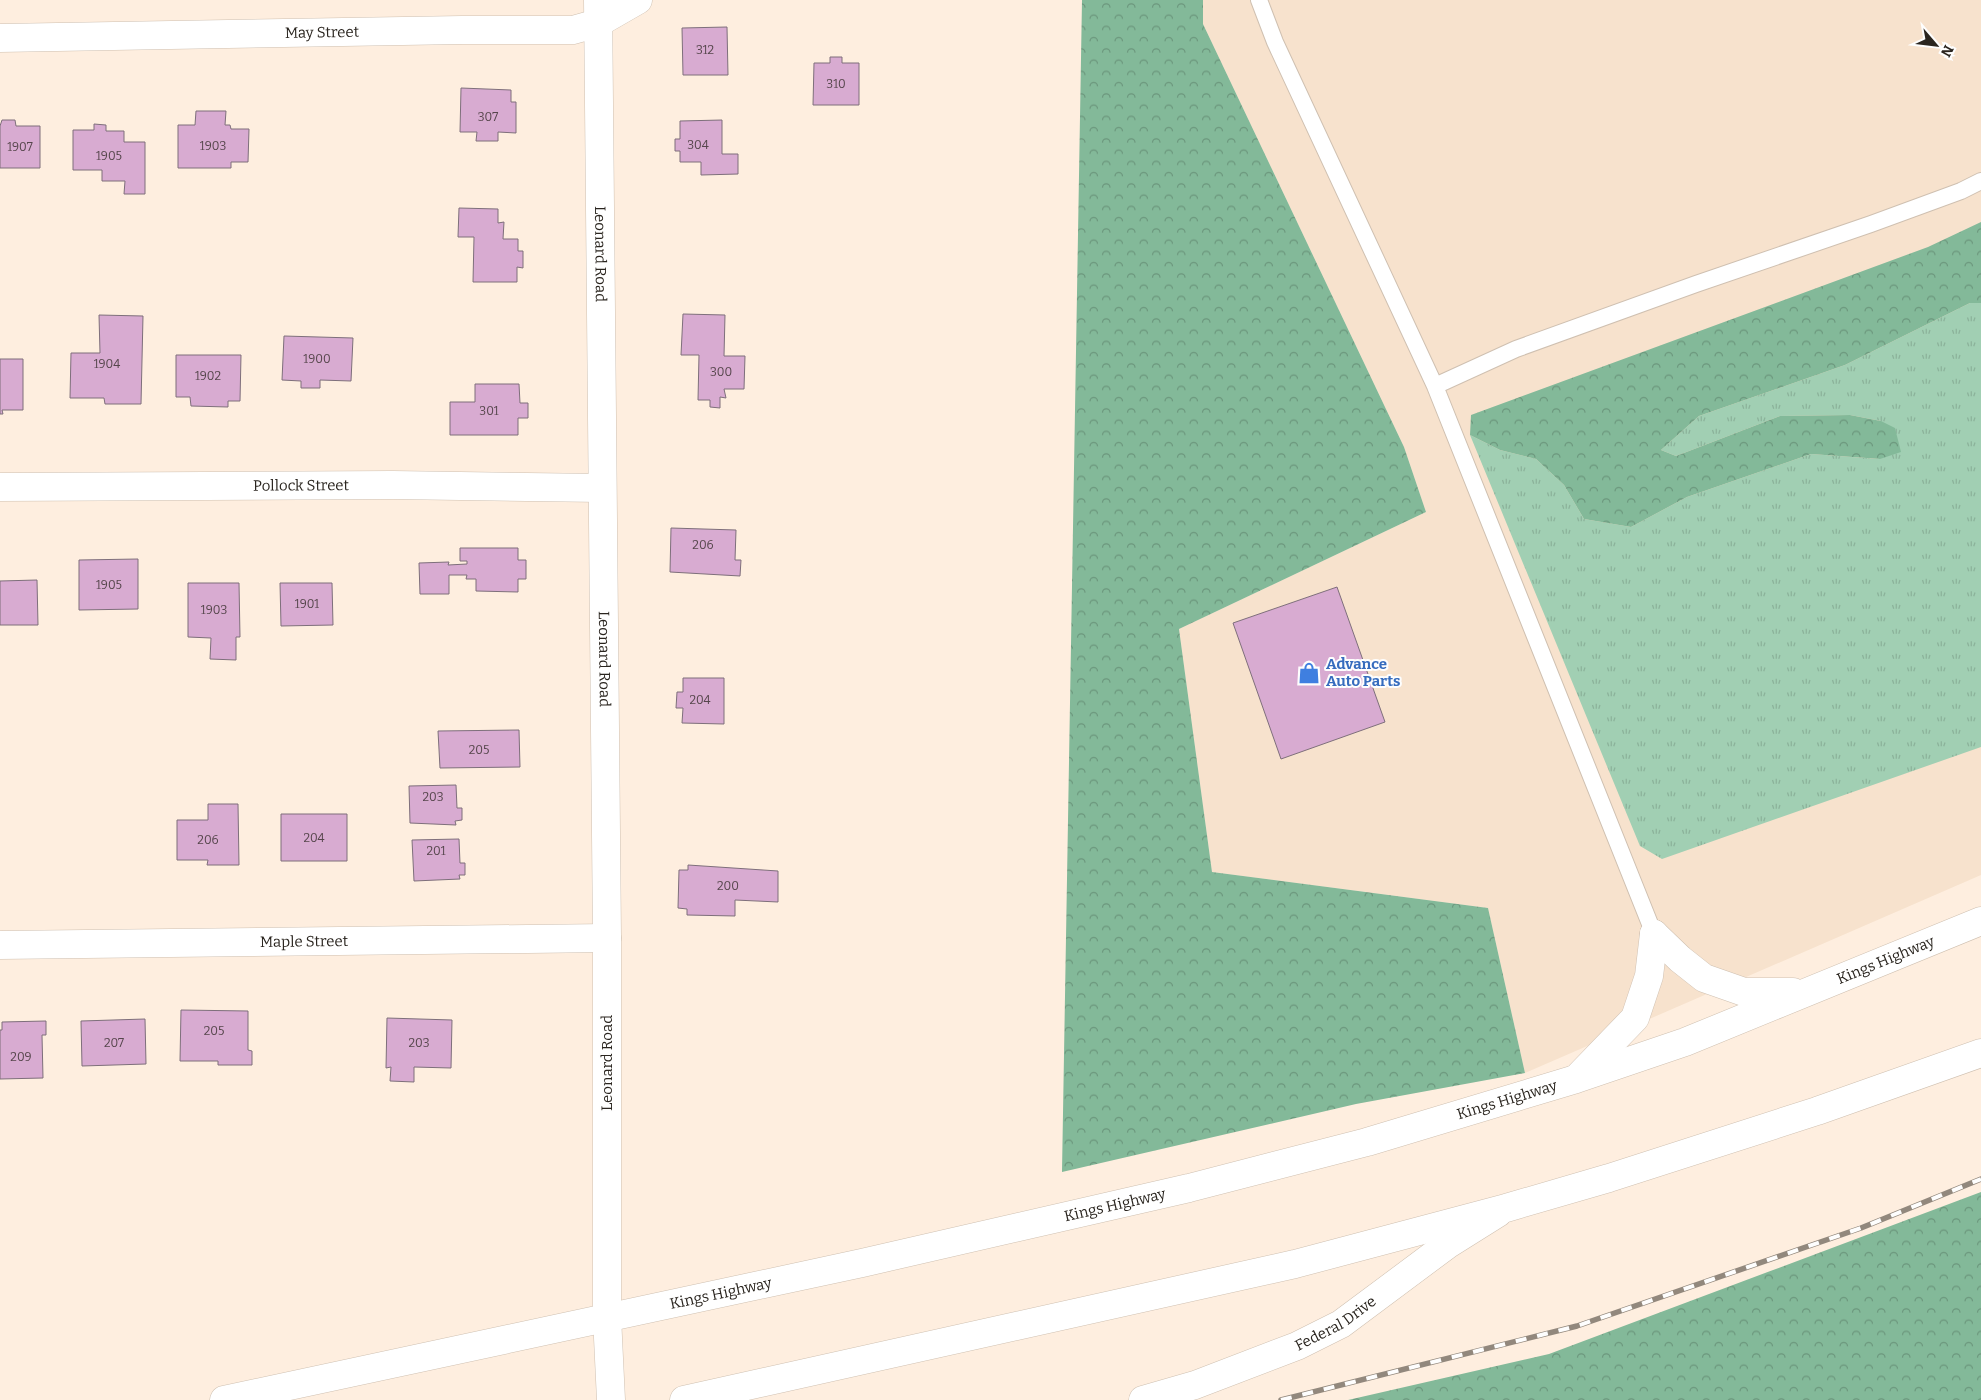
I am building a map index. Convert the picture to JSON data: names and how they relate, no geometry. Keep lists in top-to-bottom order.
{
  "streets": {
    "main road": [
      "May Street",
      "Leonard Road",
      "Pollock Street",
      "Maple Street",
      "Kings Highway",
      "Federal Drive"
    ]
  },
  "crossings": [
    ["May Street", "Leonard Road"],
    ["Leonard Road", "Pollock Street"],
    ["Leonard Road", "Maple Street"],
    ["Leonard Road", "Kings Highway"]
  ],
  "places": {
    "shop": ["Advance Auto Parts"]
  },
  "house_numbers": [
    "312",
    "310",
    "307",
    "304",
    "1903",
    "1907",
    "1905",
    "1900",
    "1904",
    "300",
    "1902",
    "301",
    "206",
    "1905",
    "1901",
    "1903",
    "204",
    "205",
    "203",
    "204",
    "206",
    "201",
    "200",
    "205",
    "207",
    "203",
    "209"
  ],
  "north": "bottom right"
}
